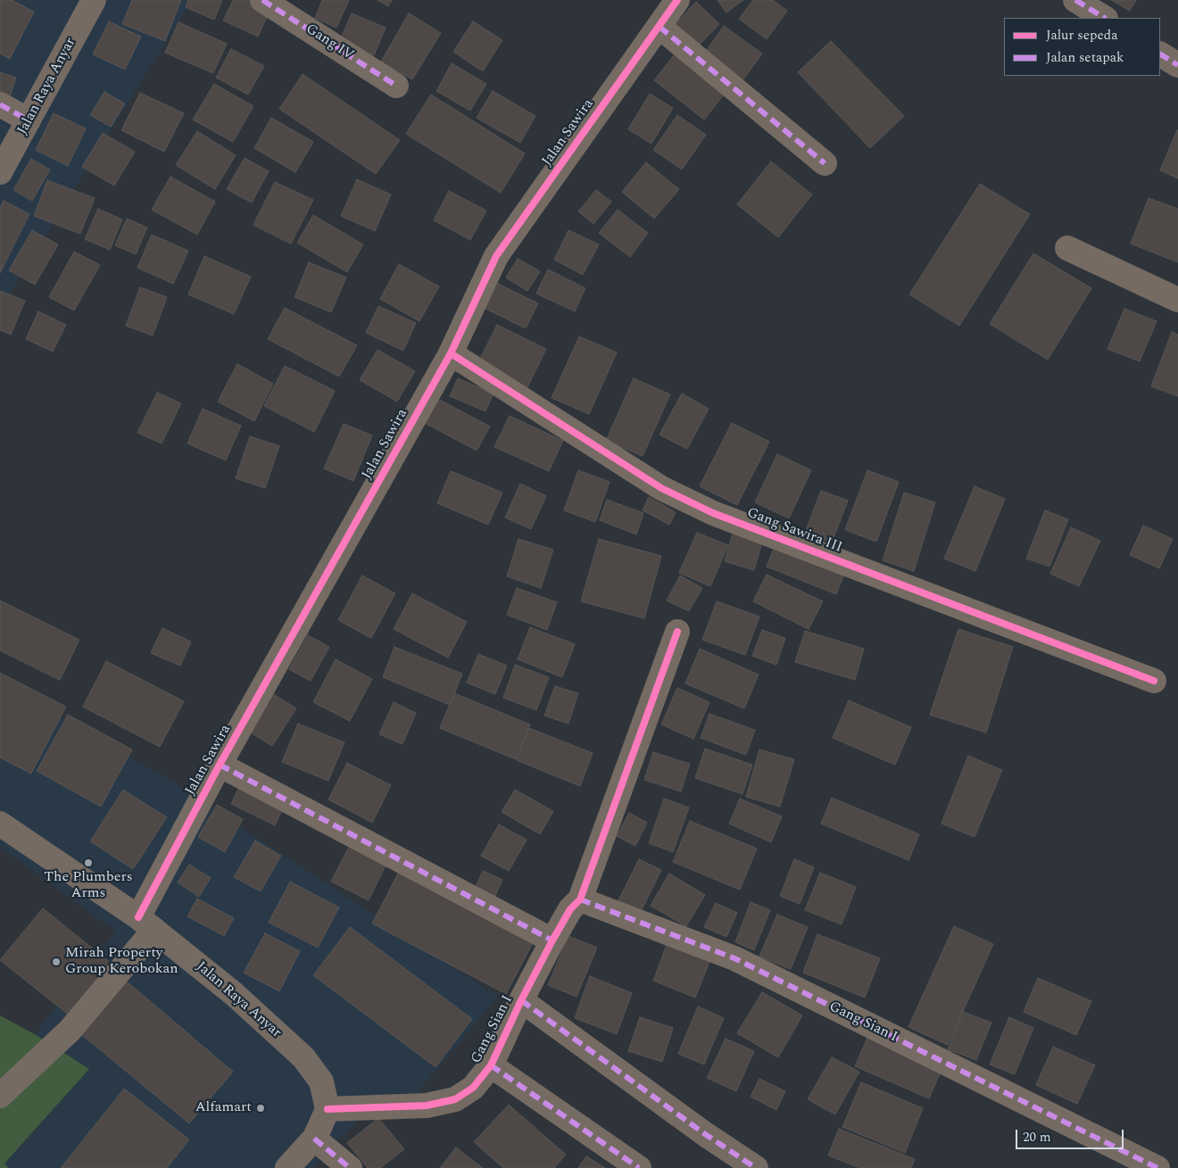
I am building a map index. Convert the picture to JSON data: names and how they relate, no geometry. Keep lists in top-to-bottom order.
{
  "streets": {
    "street": [
      "Gang IV",
      "Jalan Raya Anyar",
      "Jalan Sawira",
      "Gang Sawira III",
      "Gang Sian I"
    ]
  },
  "crossings": [
    ["Jalan Raya Anyar", "Jalan Sawira"],
    ["Jalan Raya Anyar", "Gang Sian I"],
    ["Jalan Sawira", "Gang Sawira III"]
  ],
  "places": ["The Plumbers Arms", "Mirah Property Group Kerobokan", "Alfamart"],
  "legend": ["Jalur sepeda", "Jalan setapak"],
  "scale_bar": "20 m"
}
